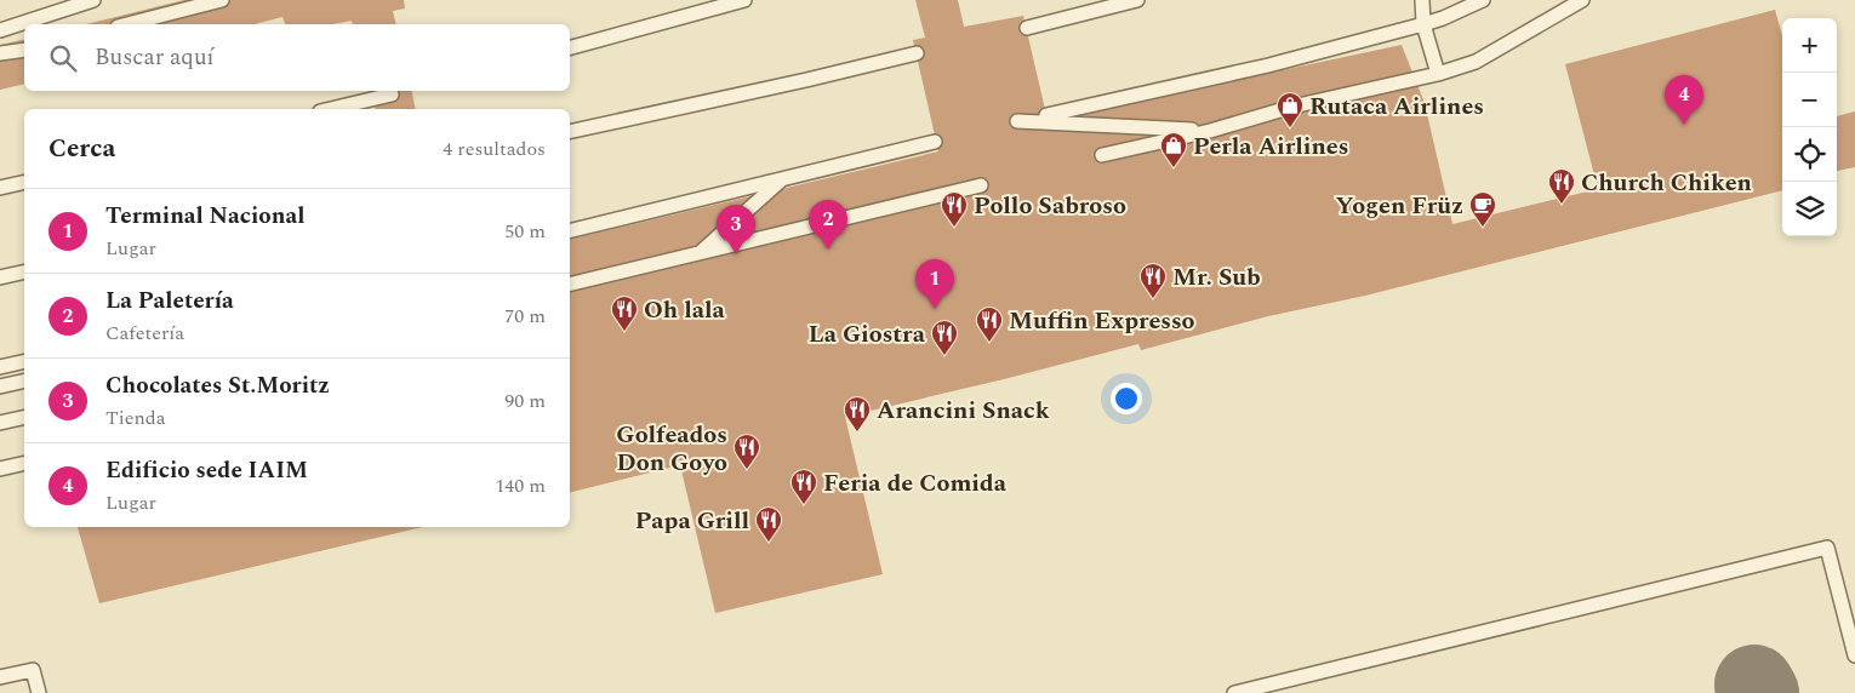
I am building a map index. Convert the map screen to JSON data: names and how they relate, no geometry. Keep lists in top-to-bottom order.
{
  "places": {
    "shop": ["Rutaca Airlines", "Perla Airlines"],
    "restaurant": [
      "Church Chiken",
      "Pollo Sabroso",
      "Mr. Sub",
      "Oh lala",
      "Muffin Expresso",
      "La Giostra",
      "Arancini Snack",
      "Golfeados Don Goyo",
      "Feria de Comida",
      "Papa Grill"
    ],
    "cafe": ["Yogen Früz"]
  },
  "page": {
    "map_buttons": ["+", "−"],
    "search": "Buscar aquí",
    "pins": [
      "4",
      "2",
      "3",
      "1"
    ],
    "heading": ["Cerca", "4 resultados"],
    "list": [
      {
        "mark": "1",
        "name": "Terminal Nacional",
        "note": "Lugar",
        "value": "50 m"
      },
      {
        "mark": "2",
        "name": "La Paletería",
        "note": "Cafetería",
        "value": "70 m"
      },
      {
        "mark": "3",
        "name": "Chocolates St.Moritz",
        "note": "Tienda",
        "value": "90 m"
      },
      {
        "mark": "4",
        "name": "Edificio sede IAIM",
        "note": "Lugar",
        "value": "140 m"
      }
    ]
  }
}
